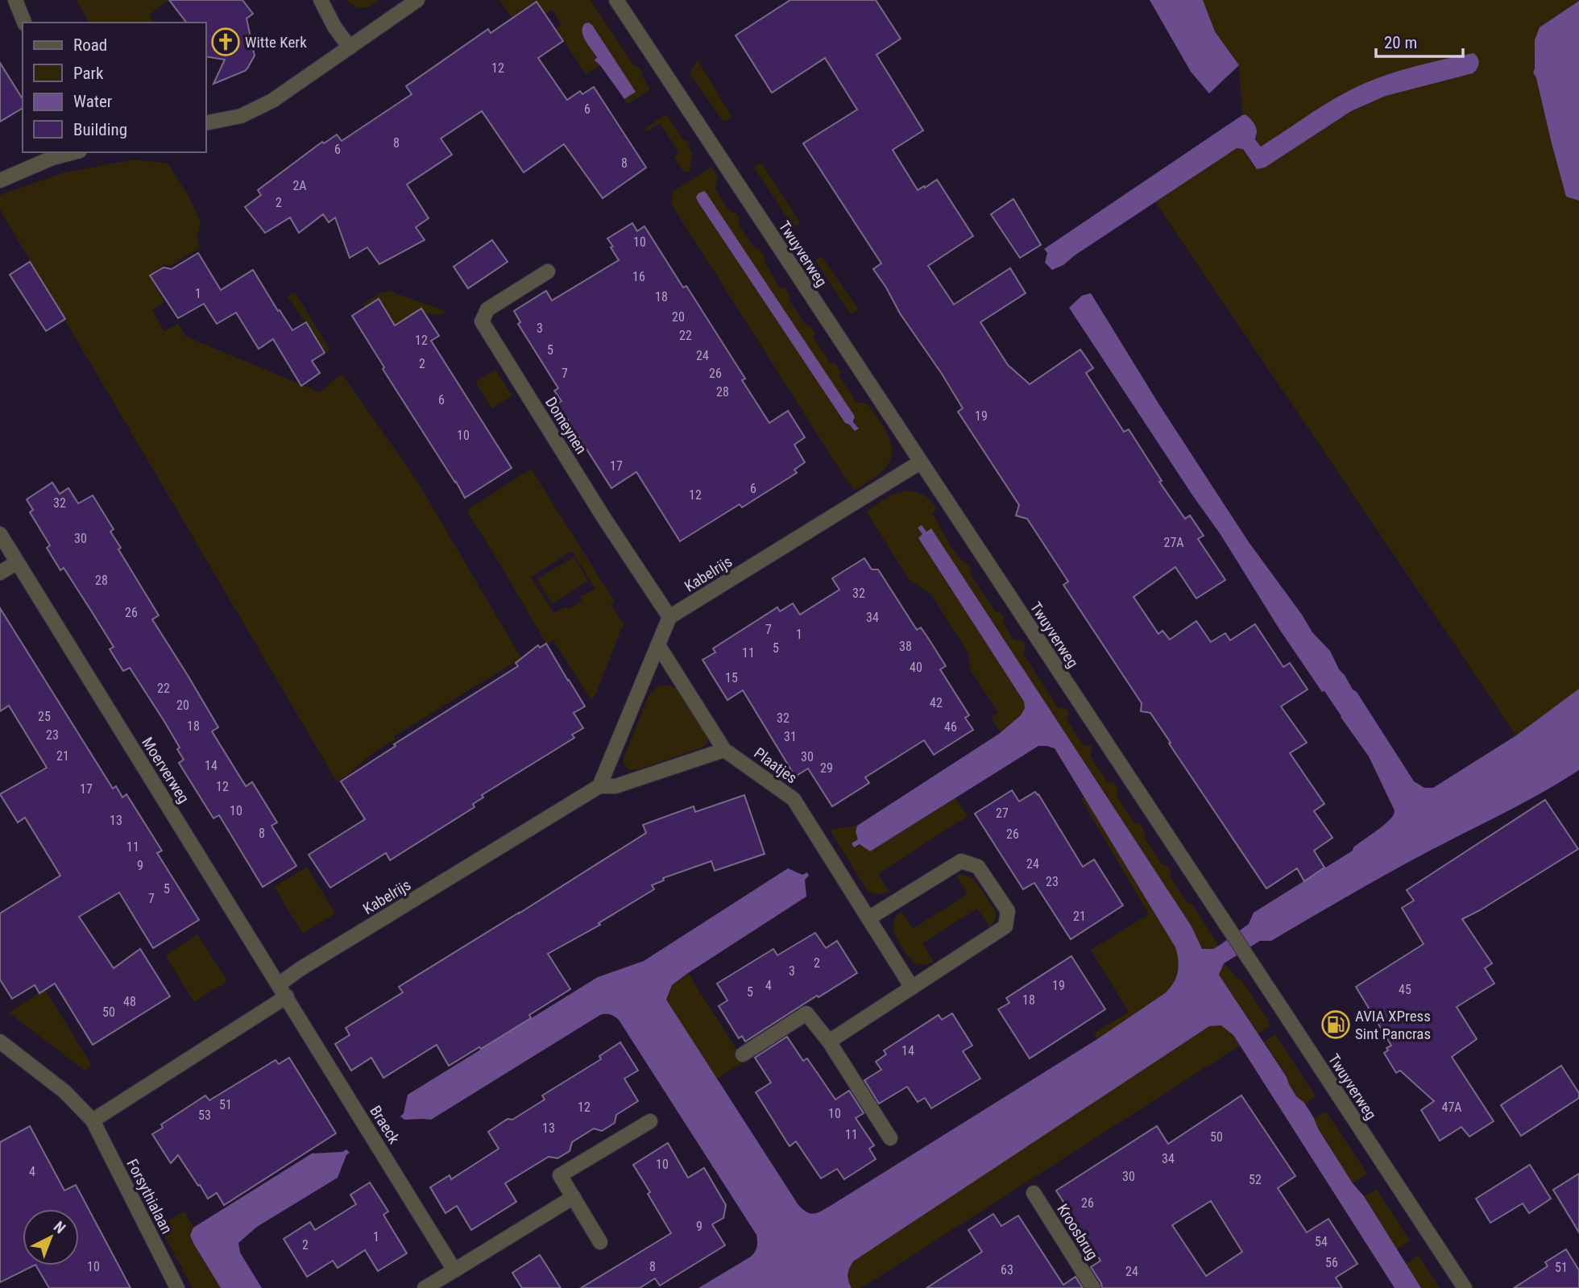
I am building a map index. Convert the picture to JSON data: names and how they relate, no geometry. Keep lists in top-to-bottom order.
{
  "streets": {
    "street": [
      "Twuyverweg",
      "Domeynen",
      "Kabelrijs",
      "Plaatjes",
      "Moerverweg",
      "Braeck",
      "Forsythialaan",
      "Kroosbrug"
    ]
  },
  "crossings": [
    ["Twuyverweg", "Kabelrijs"],
    ["Domeynen", "Kabelrijs"],
    ["Kabelrijs", "Plaatjes"],
    ["Kabelrijs", "Moerverweg"],
    ["Kabelrijs", "Braeck"],
    ["Kabelrijs", "Forsythialaan"],
    ["Moerverweg", "Braeck"]
  ],
  "places": {
    "church": ["Witte Kerk"],
    "fuel station": ["AVIA XPress Sint Pancras"]
  },
  "house_numbers": [
    "12",
    "6",
    "8",
    "6",
    "8",
    "2A",
    "2",
    "10",
    "16",
    "1",
    "18",
    "20",
    "3",
    "22",
    "12",
    "5",
    "24",
    "2",
    "7",
    "26",
    "28",
    "6",
    "19",
    "10",
    "17",
    "6",
    "12",
    "32",
    "30",
    "27A",
    "28",
    "32",
    "26",
    "34",
    "7",
    "1",
    "38",
    "5",
    "11",
    "40",
    "15",
    "22",
    "42",
    "20",
    "25",
    "32",
    "18",
    "46",
    "23",
    "31",
    "21",
    "30",
    "14",
    "29",
    "12",
    "17",
    "10",
    "27",
    "13",
    "8",
    "26",
    "11",
    "24",
    "9",
    "23",
    "5",
    "7",
    "21",
    "2",
    "3",
    "4",
    "19",
    "45",
    "5",
    "18",
    "48",
    "50",
    "14",
    "51",
    "12",
    "47A",
    "10",
    "53",
    "13",
    "11",
    "50",
    "34",
    "10",
    "4",
    "30",
    "52",
    "26",
    "9",
    "1",
    "54",
    "2",
    "56",
    "10",
    "8",
    "51",
    "63",
    "24"
  ],
  "legend": [
    "Road",
    "Park",
    "Water",
    "Building"
  ],
  "scale_bar": "20 m",
  "north": "top right"
}
